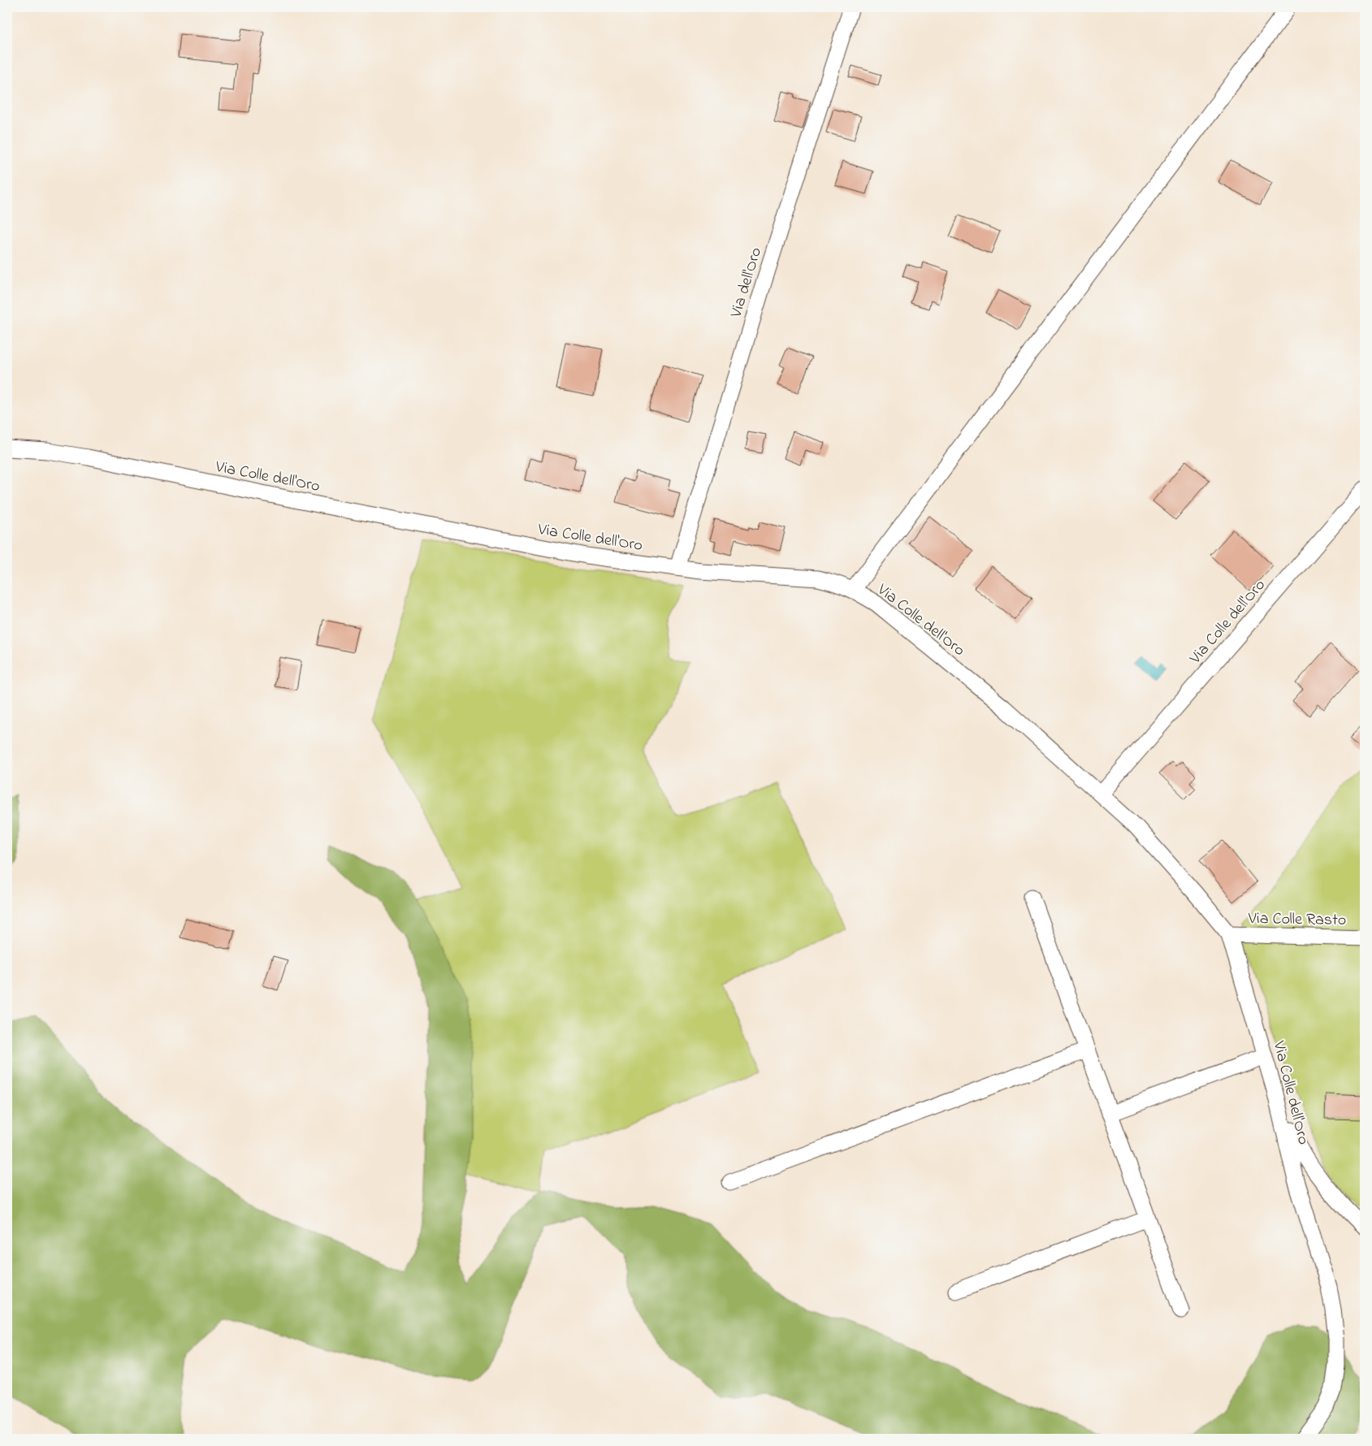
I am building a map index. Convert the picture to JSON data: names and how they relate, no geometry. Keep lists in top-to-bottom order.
{
  "streets": {
    "street": ["Via dell'Oro", "Via Colle dell'Oro", "Via Colle Rasto"]
  },
  "crossings": [
    ["Via dell'Oro", "Via Colle dell'Oro"],
    ["Via Colle dell'Oro", "Via Colle Rasto"]
  ]
}
